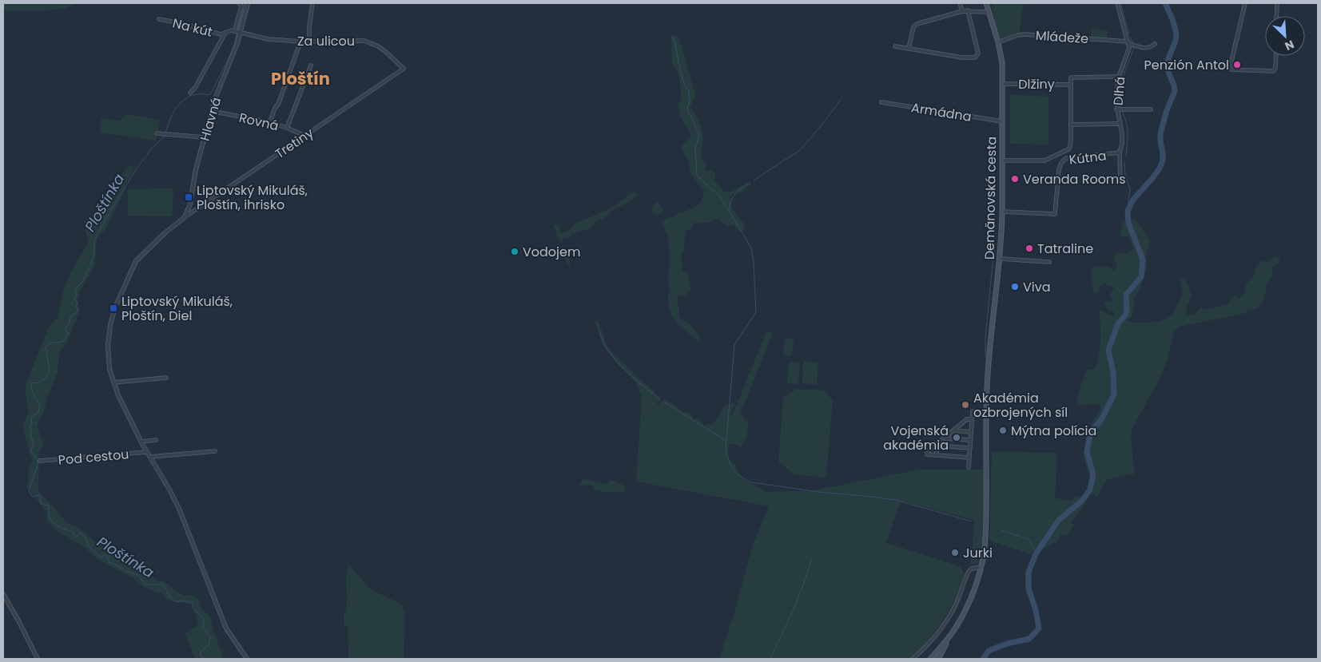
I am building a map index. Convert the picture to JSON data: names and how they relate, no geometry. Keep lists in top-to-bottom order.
{
  "streets": {
    "main road": ["Demänovská cesta"],
    "street": [
      "Na kút",
      "Mládeže",
      "Za ulicou",
      "Dlžiny",
      "Dlhá",
      "Armádna",
      "Hlavná",
      "Rovná",
      "Tretiny",
      "Kútna",
      "Pod cestou"
    ]
  },
  "crossings": [
    ["Mládeže", "Dlhá"],
    ["Mládeže", "Demänovská cesta"],
    ["Za ulicou", "Hlavná"],
    ["Za ulicou", "Tretiny"],
    ["Dlžiny", "Demänovská cesta"],
    ["Dlhá", "Kútna"],
    ["Armádna", "Demänovská cesta"],
    ["Hlavná", "Rovná"],
    ["Hlavná", "Tretiny"],
    ["Rovná", "Tretiny"],
    ["Kútna", "Demänovská cesta"]
  ],
  "districts": ["Ploštín"],
  "water": ["Ploštínka"],
  "places": {
    "other": [
      "Penzión Antol",
      "Veranda Rooms",
      "Tatraline",
      "Vodojem",
      "Viva",
      "Akadémia ozbrojených síl",
      "Mýtna polícia",
      "Vojenská akadémia",
      "Jurki"
    ],
    "transit": ["Liptovský Mikuláš, Ploštín, ihrisko", "Liptovský Mikuláš, Ploštín, Diel"]
  },
  "north": "bottom right"
}
